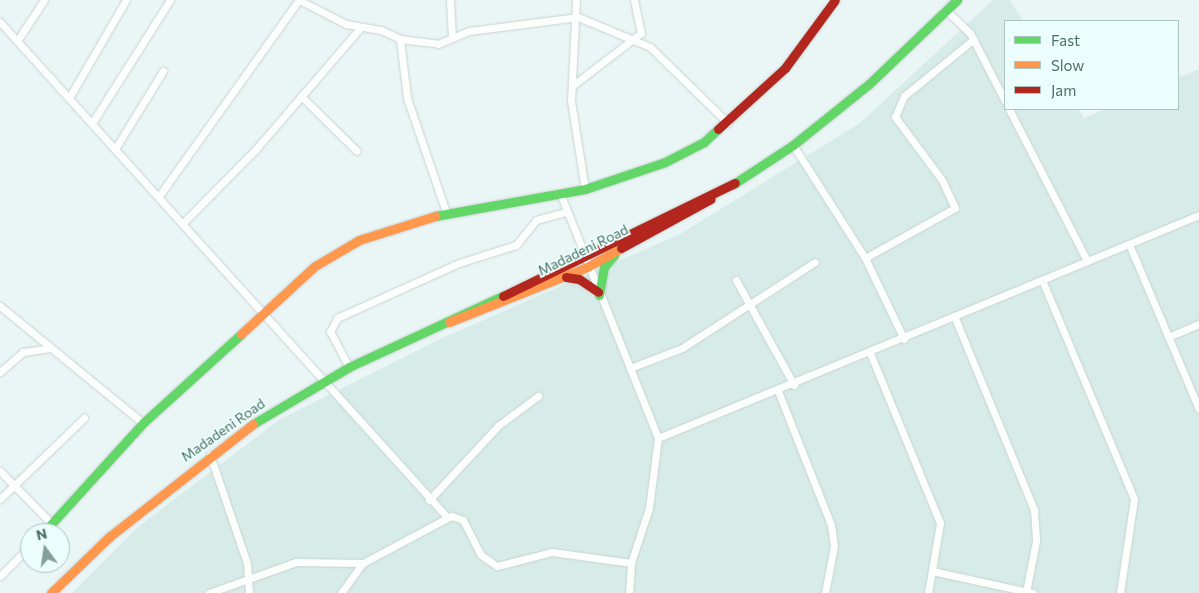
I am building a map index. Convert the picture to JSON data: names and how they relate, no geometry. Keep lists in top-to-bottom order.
{
  "streets": {
    "street": ["Madadeni Road"]
  },
  "legend": ["Fast", "Slow", "Jam"],
  "north": "top"
}
